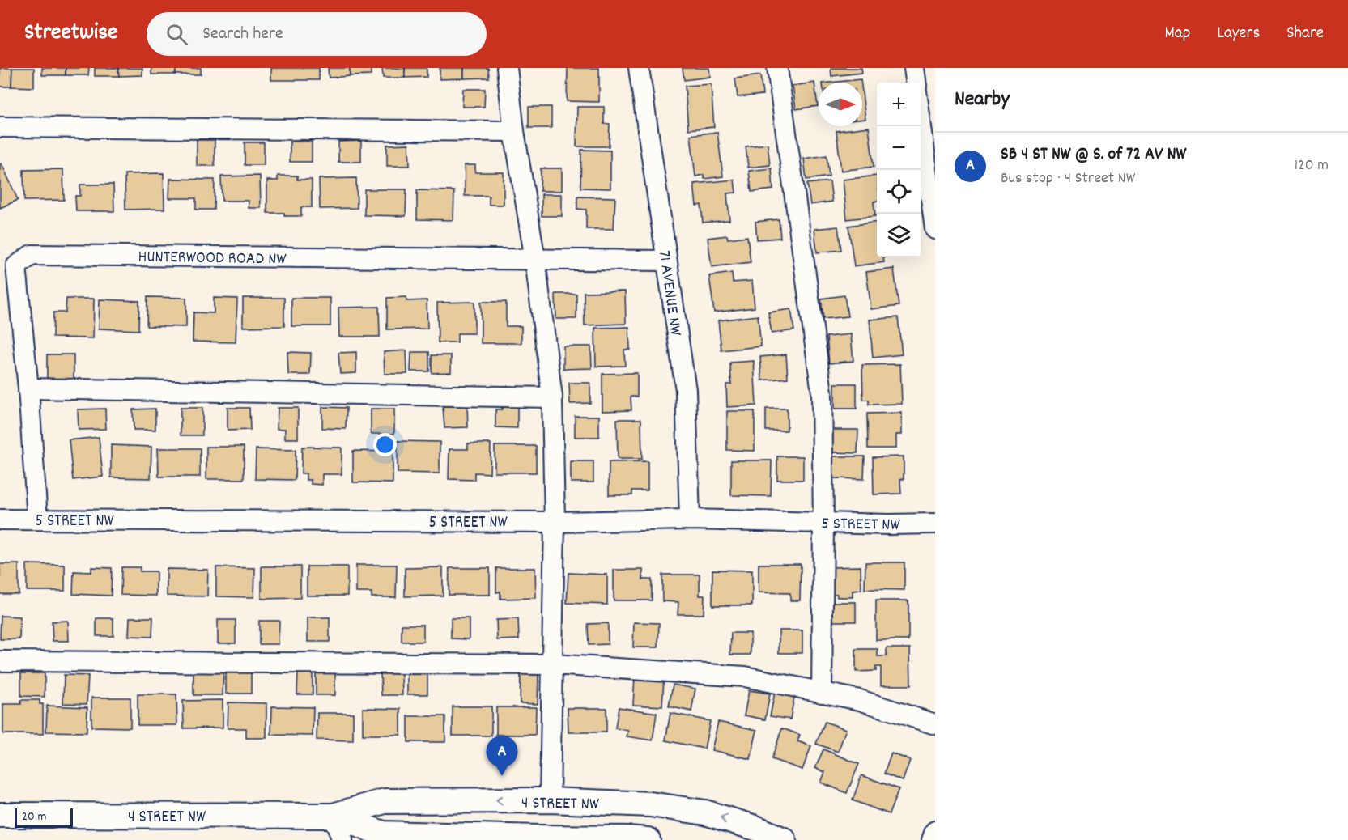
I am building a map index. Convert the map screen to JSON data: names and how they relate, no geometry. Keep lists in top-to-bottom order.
{
  "streets": {
    "main road": ["4 STREET NW"],
    "street": ["HUNTERWOOD ROAD NW", "71 AVENUE NW", "5 STREET NW"]
  },
  "crossings": [
    ["HUNTERWOOD ROAD NW", "71 AVENUE NW"],
    ["HUNTERWOOD ROAD NW", "5 STREET NW"],
    ["71 AVENUE NW", "5 STREET NW"]
  ],
  "scale_bar": "20 m",
  "north": "right",
  "page": {
    "header": "Streetwise",
    "search": "Search here",
    "nav": ["Map", "Layers", "Share"],
    "heading": "Nearby",
    "map_buttons": ["+", "−"],
    "list": [
      {
        "mark": "A",
        "name": "SB 4 ST NW @ S. of 72 AV NW",
        "note": "Bus stop · 4 Street NW",
        "value": "120 m"
      }
    ],
    "pins": "A",
    "scale": "20 m"
  }
}
